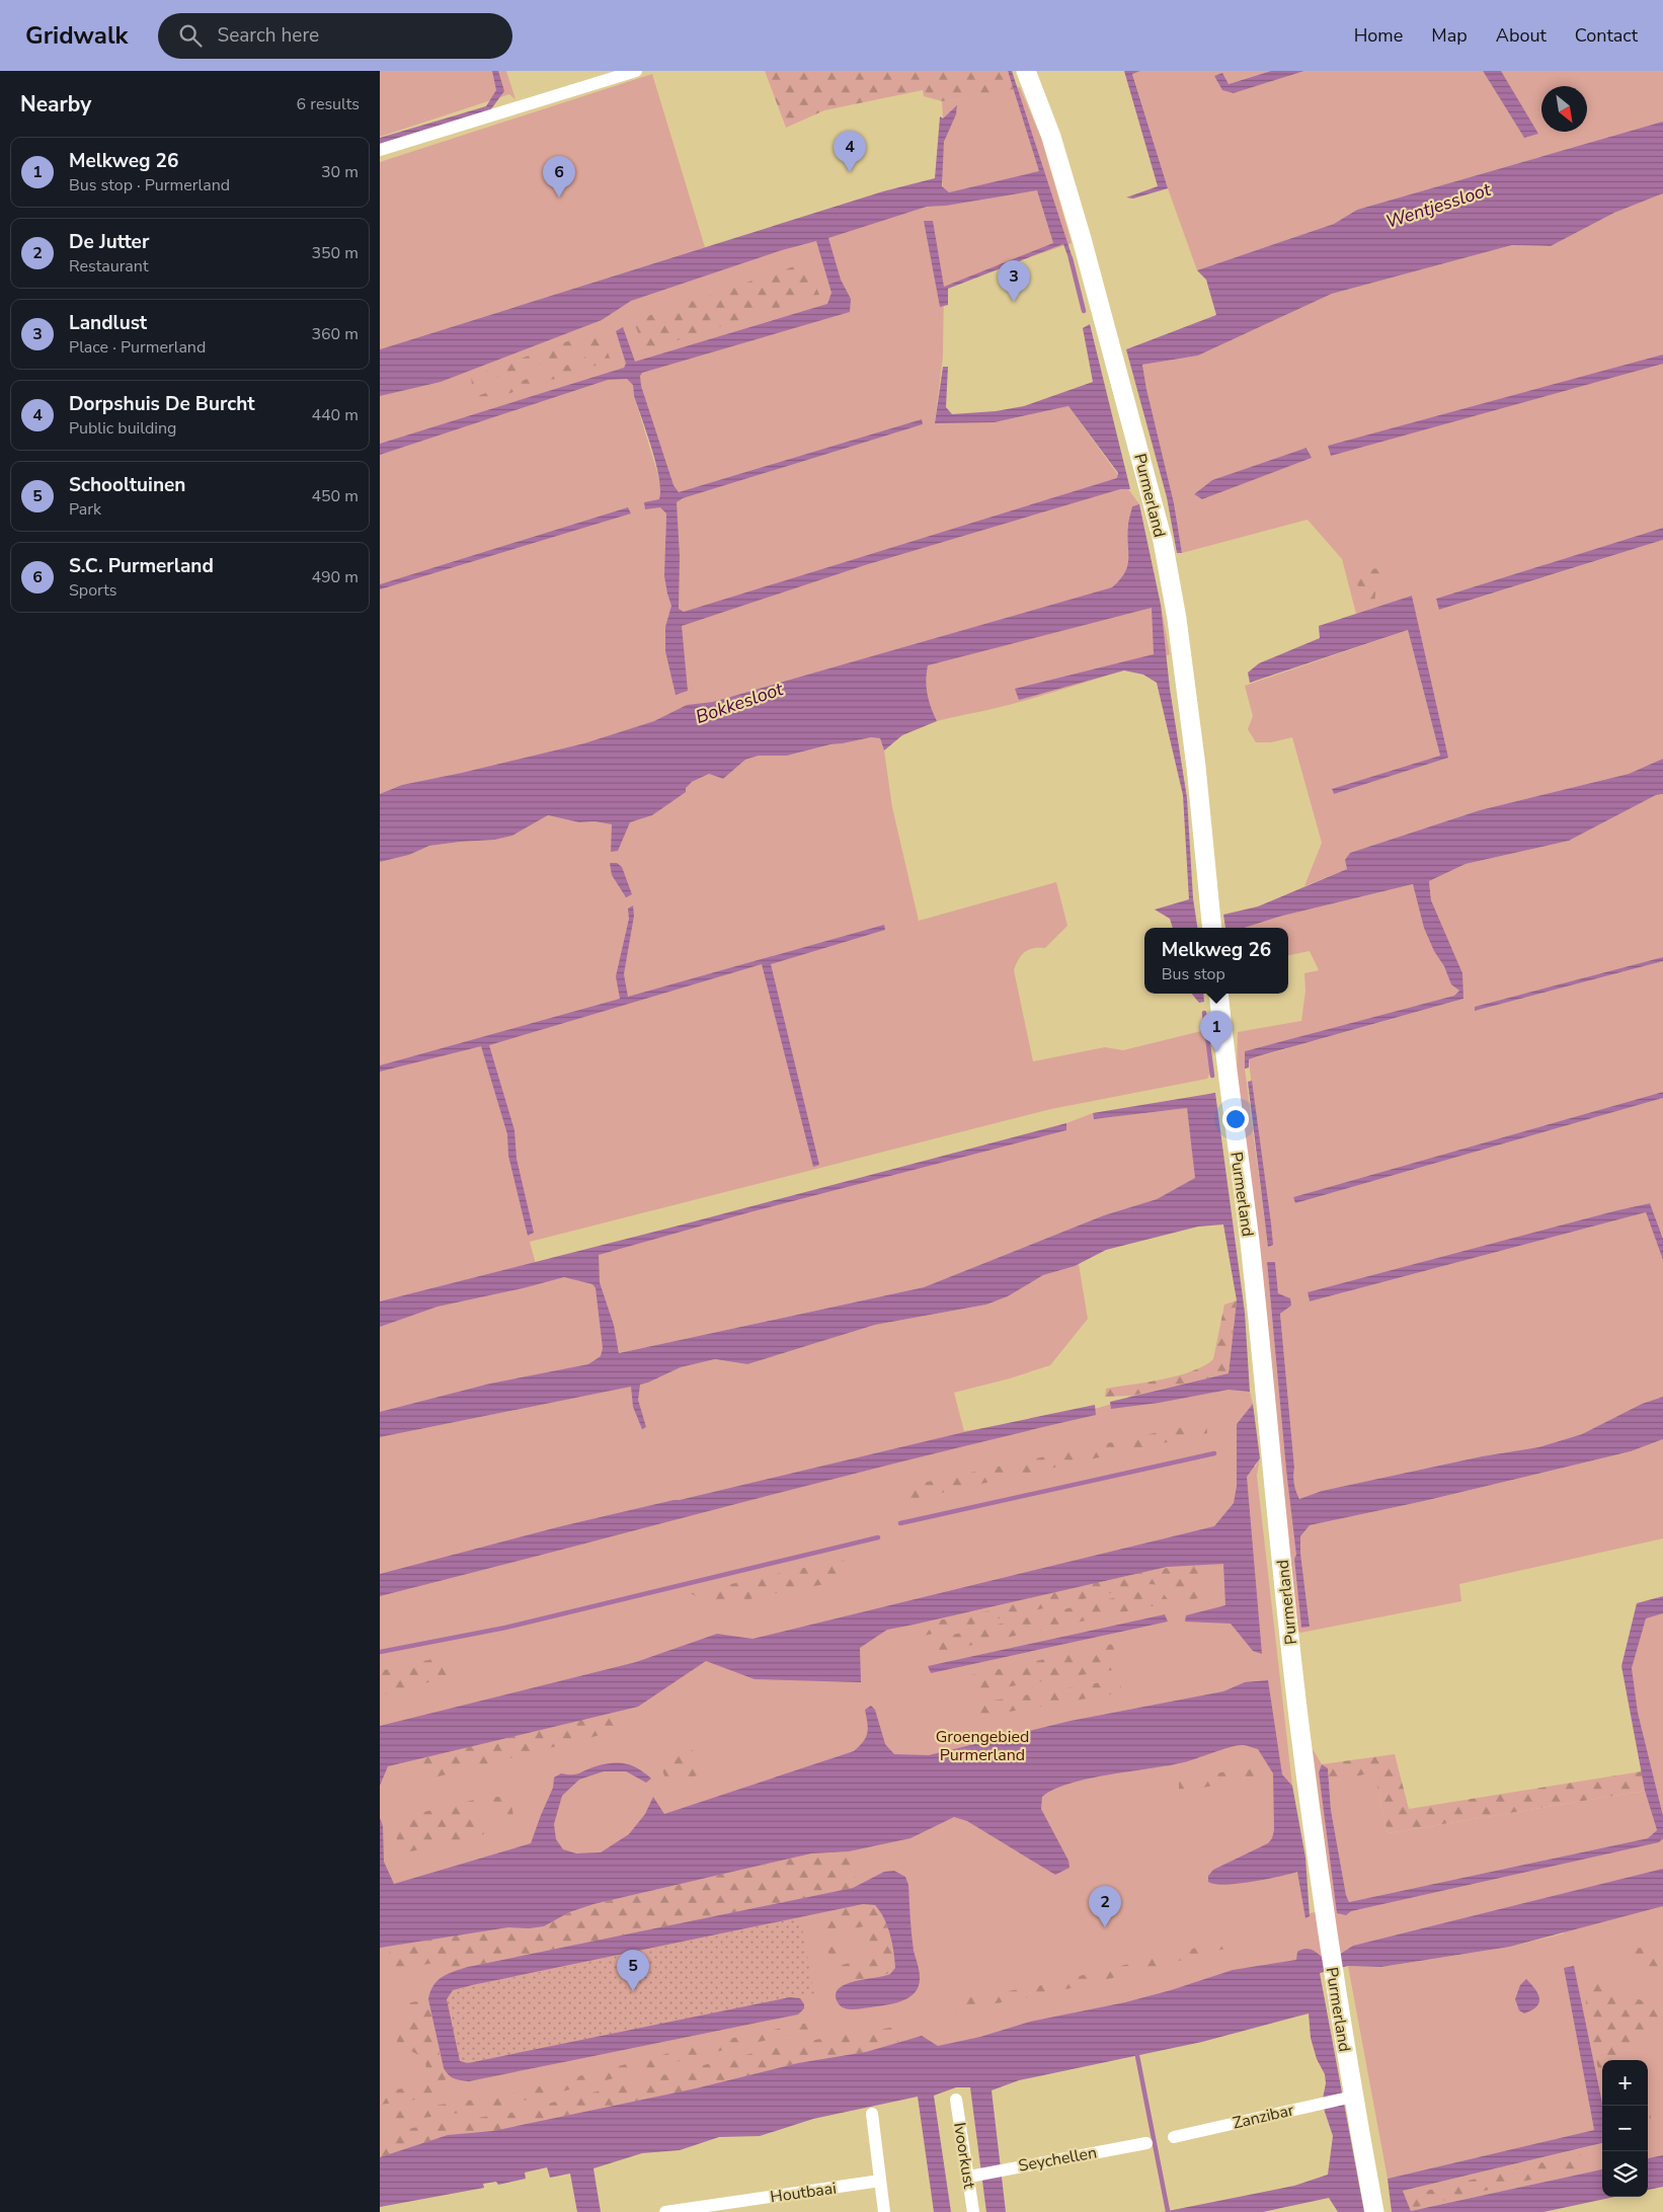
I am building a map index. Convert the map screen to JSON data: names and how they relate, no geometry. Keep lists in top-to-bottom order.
{
  "streets": {
    "street": [
      "Purmerland",
      "Zanzibar",
      "Ivoorkust",
      "Seychellen",
      "Houtbaai"
    ]
  },
  "crossings": [
    ["Purmerland", "Zanzibar"],
    ["Ivoorkust", "Seychellen"]
  ],
  "water": ["Wentjessloot", "Bokkesloot"],
  "parks": ["Groengebied Purmerland"],
  "north": "bottom right",
  "page": {
    "header": "Gridwalk",
    "search": "Search here",
    "nav": [
      "Home",
      "Map",
      "About",
      "Contact"
    ],
    "heading": ["Nearby", "6 results"],
    "pins": [
      "4",
      "6",
      "3",
      "1",
      "2",
      "5"
    ],
    "list": [
      {
        "mark": "1",
        "name": "Melkweg 26",
        "note": "Bus stop · Purmerland",
        "value": "30 m"
      },
      {
        "mark": "2",
        "name": "De Jutter",
        "note": "Restaurant",
        "value": "350 m"
      },
      {
        "mark": "3",
        "name": "Landlust",
        "note": "Place · Purmerland",
        "value": "360 m"
      },
      {
        "mark": "4",
        "name": "Dorpshuis De Burcht",
        "note": "Public building",
        "value": "440 m"
      },
      {
        "mark": "5",
        "name": "Schooltuinen",
        "note": "Park",
        "value": "450 m"
      },
      {
        "mark": "6",
        "name": "S.C. Purmerland",
        "note": "Sports",
        "value": "490 m"
      }
    ],
    "popup": ["Melkweg 26", "Bus stop"],
    "map_buttons": ["+", "−"]
  }
}
